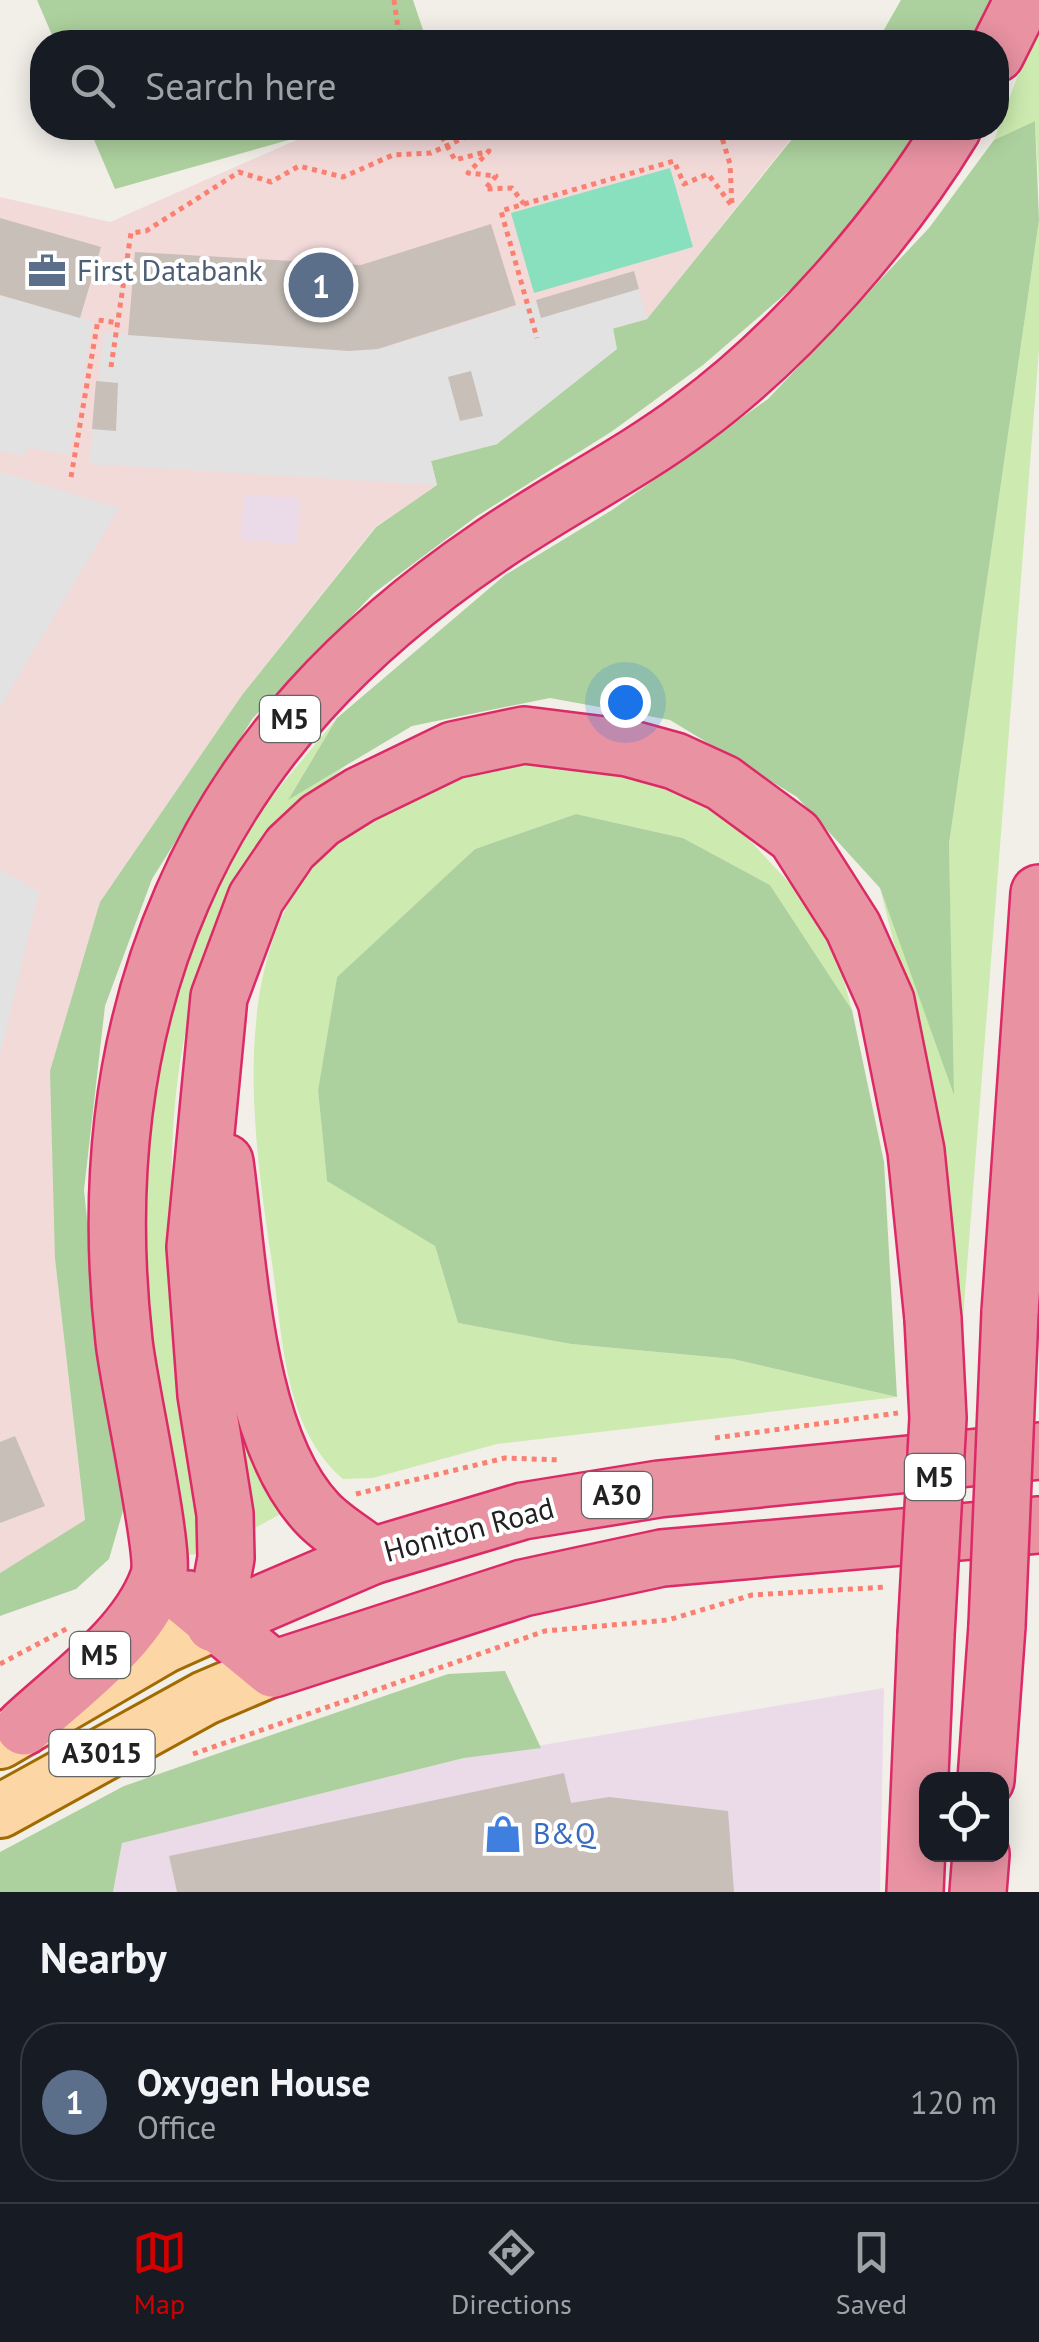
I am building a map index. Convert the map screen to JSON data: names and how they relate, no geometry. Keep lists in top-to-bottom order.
{
  "streets": {
    "highway": ["M5", "A30", "Honiton Road"],
    "main road": ["A3015"]
  },
  "crossings": [
    ["M5", "Honiton Road"],
    ["A30", "A3015"]
  ],
  "places": {
    "office": ["First Databank"],
    "shop": ["B&Q"]
  },
  "page": {
    "search": "Search here",
    "pins": "1",
    "heading": "Nearby",
    "list": [
      {
        "mark": "1",
        "name": "Oxygen House",
        "note": "Office",
        "value": "120 m"
      }
    ],
    "nav": ["Map", "Directions", "Saved"]
  }
}
